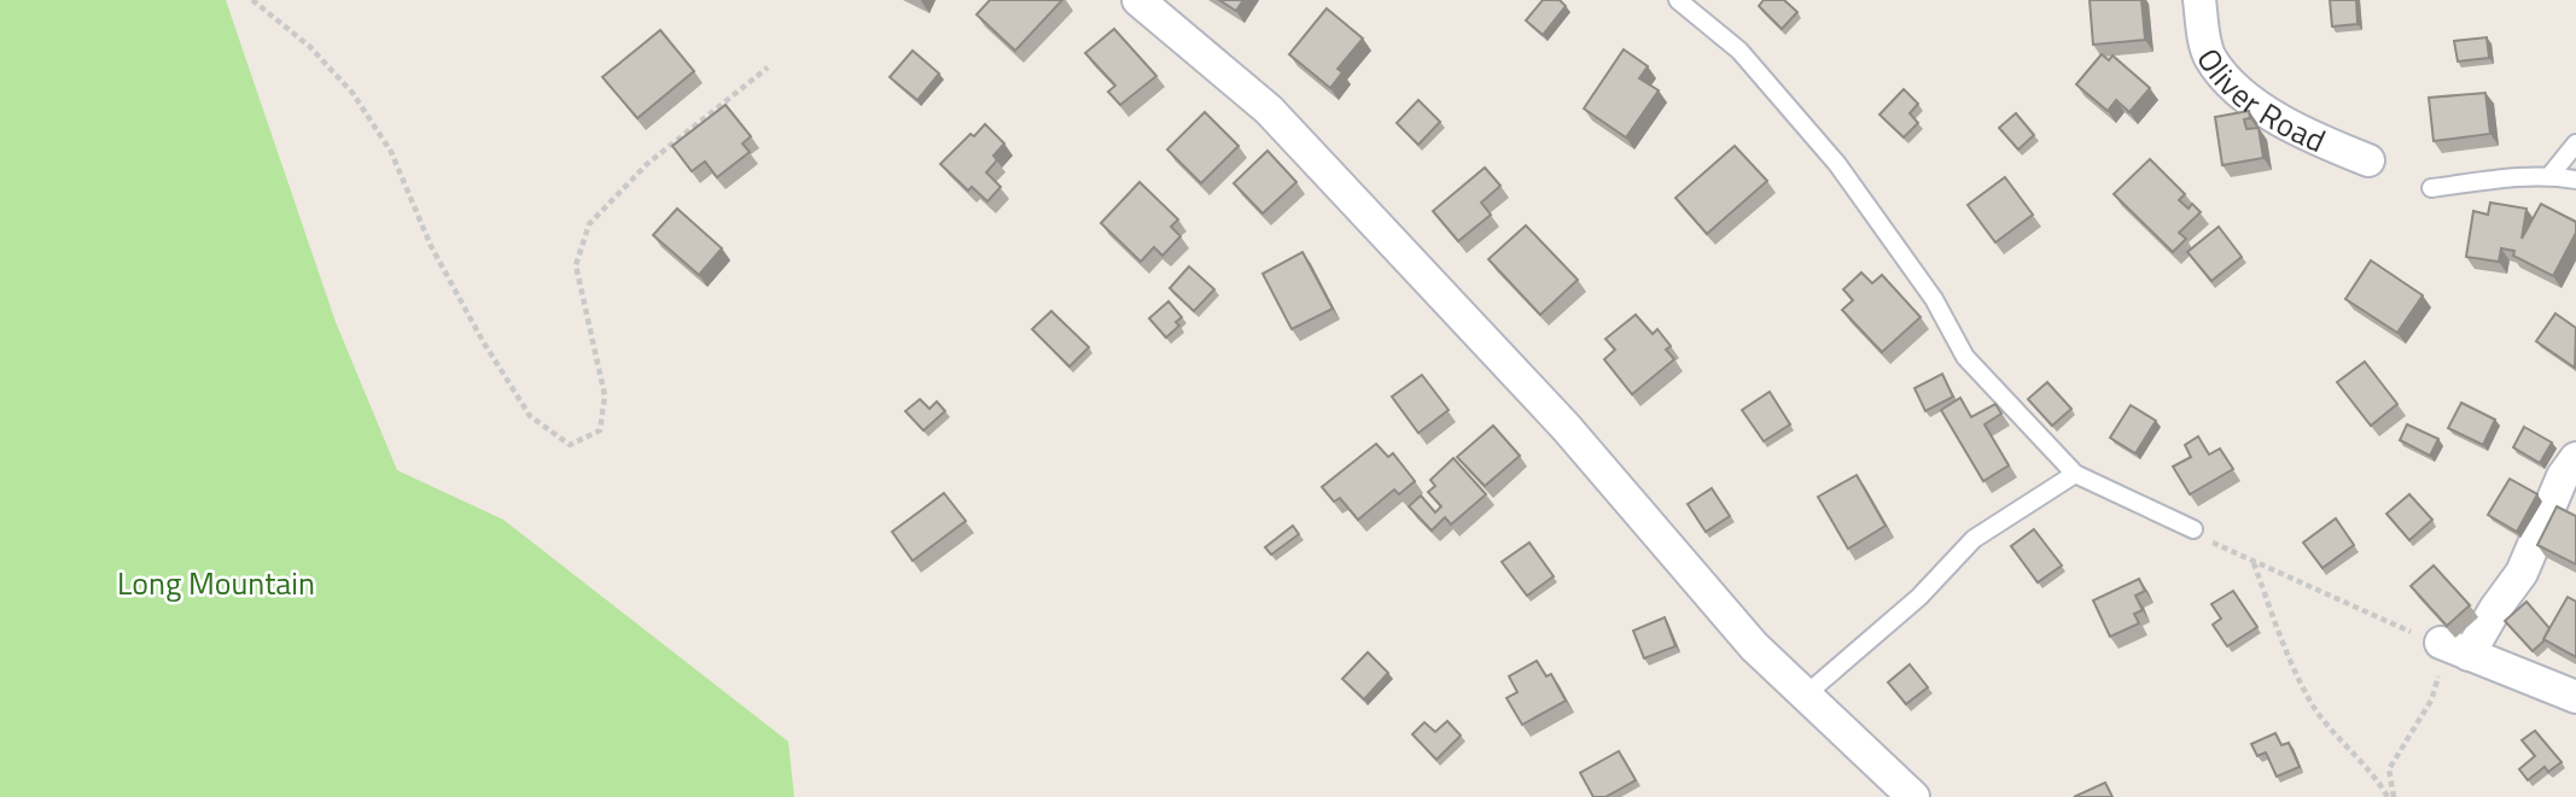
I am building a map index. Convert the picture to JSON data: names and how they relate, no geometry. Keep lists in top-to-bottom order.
{
  "streets": {
    "street": ["Oliver Road"]
  },
  "parks": ["Long Mountain"]
}
